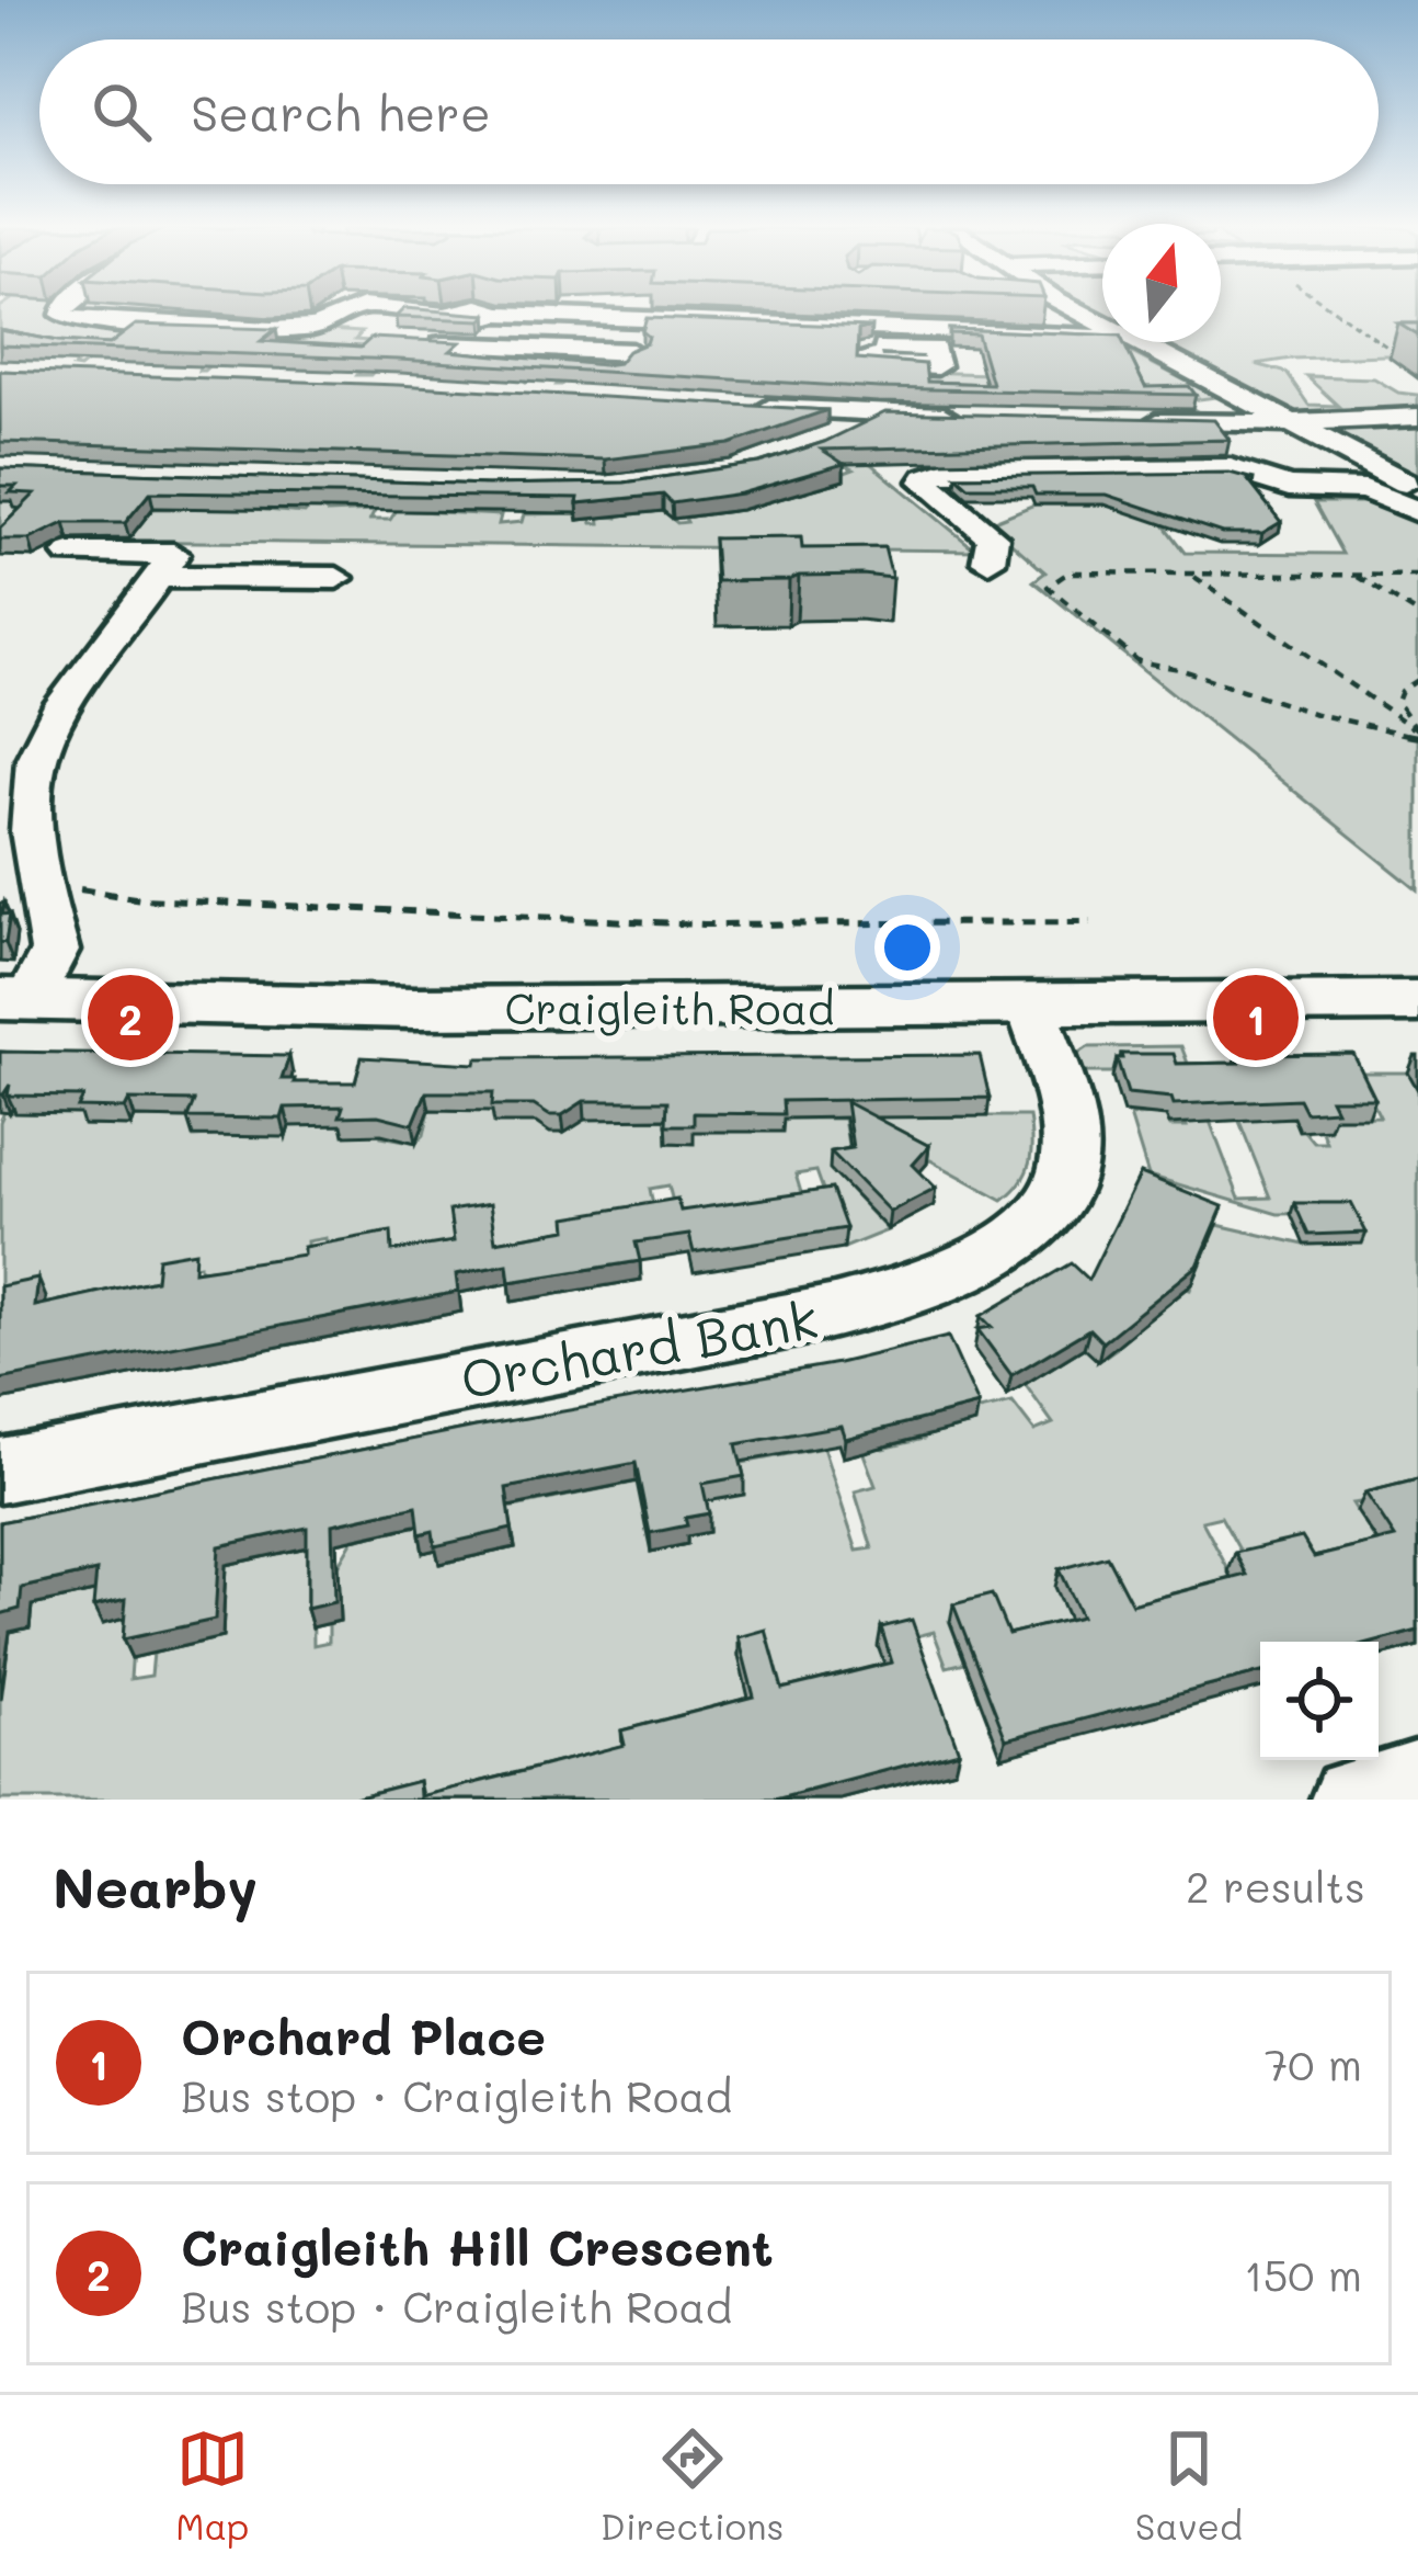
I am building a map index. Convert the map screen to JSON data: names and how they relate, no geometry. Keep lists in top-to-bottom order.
{
  "streets": {
    "main road": ["Craigleith Road"],
    "street": ["Orchard Bank"]
  },
  "crossings": [
    ["Craigleith Road", "Orchard Bank"]
  ],
  "north": "top",
  "page": {
    "search": "Search here",
    "pins": ["1", "2"],
    "heading": ["Nearby", "2 results"],
    "list": [
      {
        "mark": "1",
        "name": "Orchard Place",
        "note": "Bus stop · Craigleith Road",
        "value": "70 m"
      },
      {
        "mark": "2",
        "name": "Craigleith Hill Crescent",
        "note": "Bus stop · Craigleith Road",
        "value": "150 m"
      }
    ],
    "nav": ["Map", "Directions", "Saved"]
  }
}
